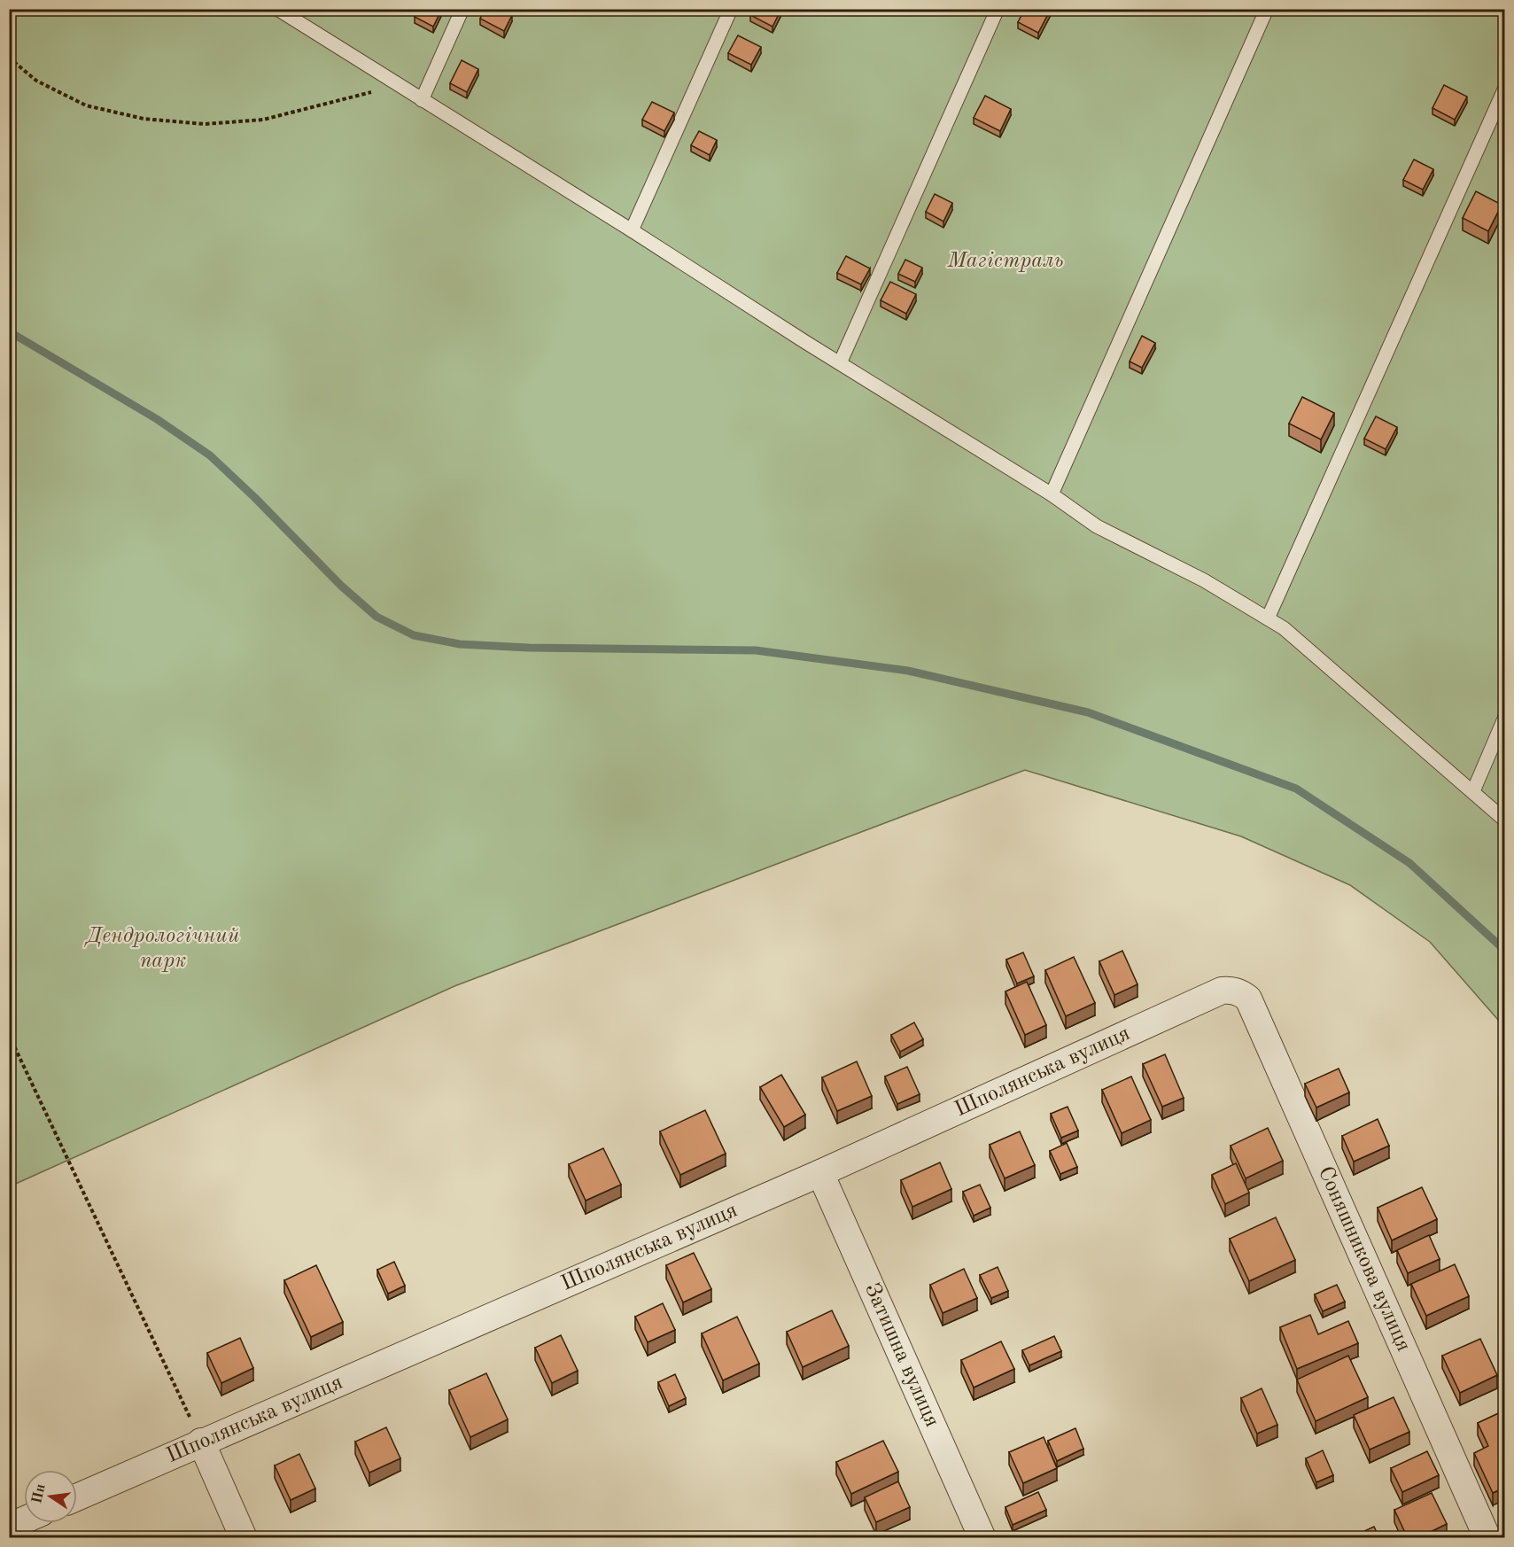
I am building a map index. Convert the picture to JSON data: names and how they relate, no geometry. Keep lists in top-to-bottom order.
{
  "streets": {
    "street": ["Шполянська вулиця", "Соняшникова вулиця", "Затишна вулиця"]
  },
  "crossings": [
    ["Шполянська вулиця", "Соняшникова вулиця"],
    ["Шполянська вулиця", "Затишна вулиця"]
  ],
  "parks": ["Магістраль", "Дендрологічний парк"],
  "north": "left"
}
